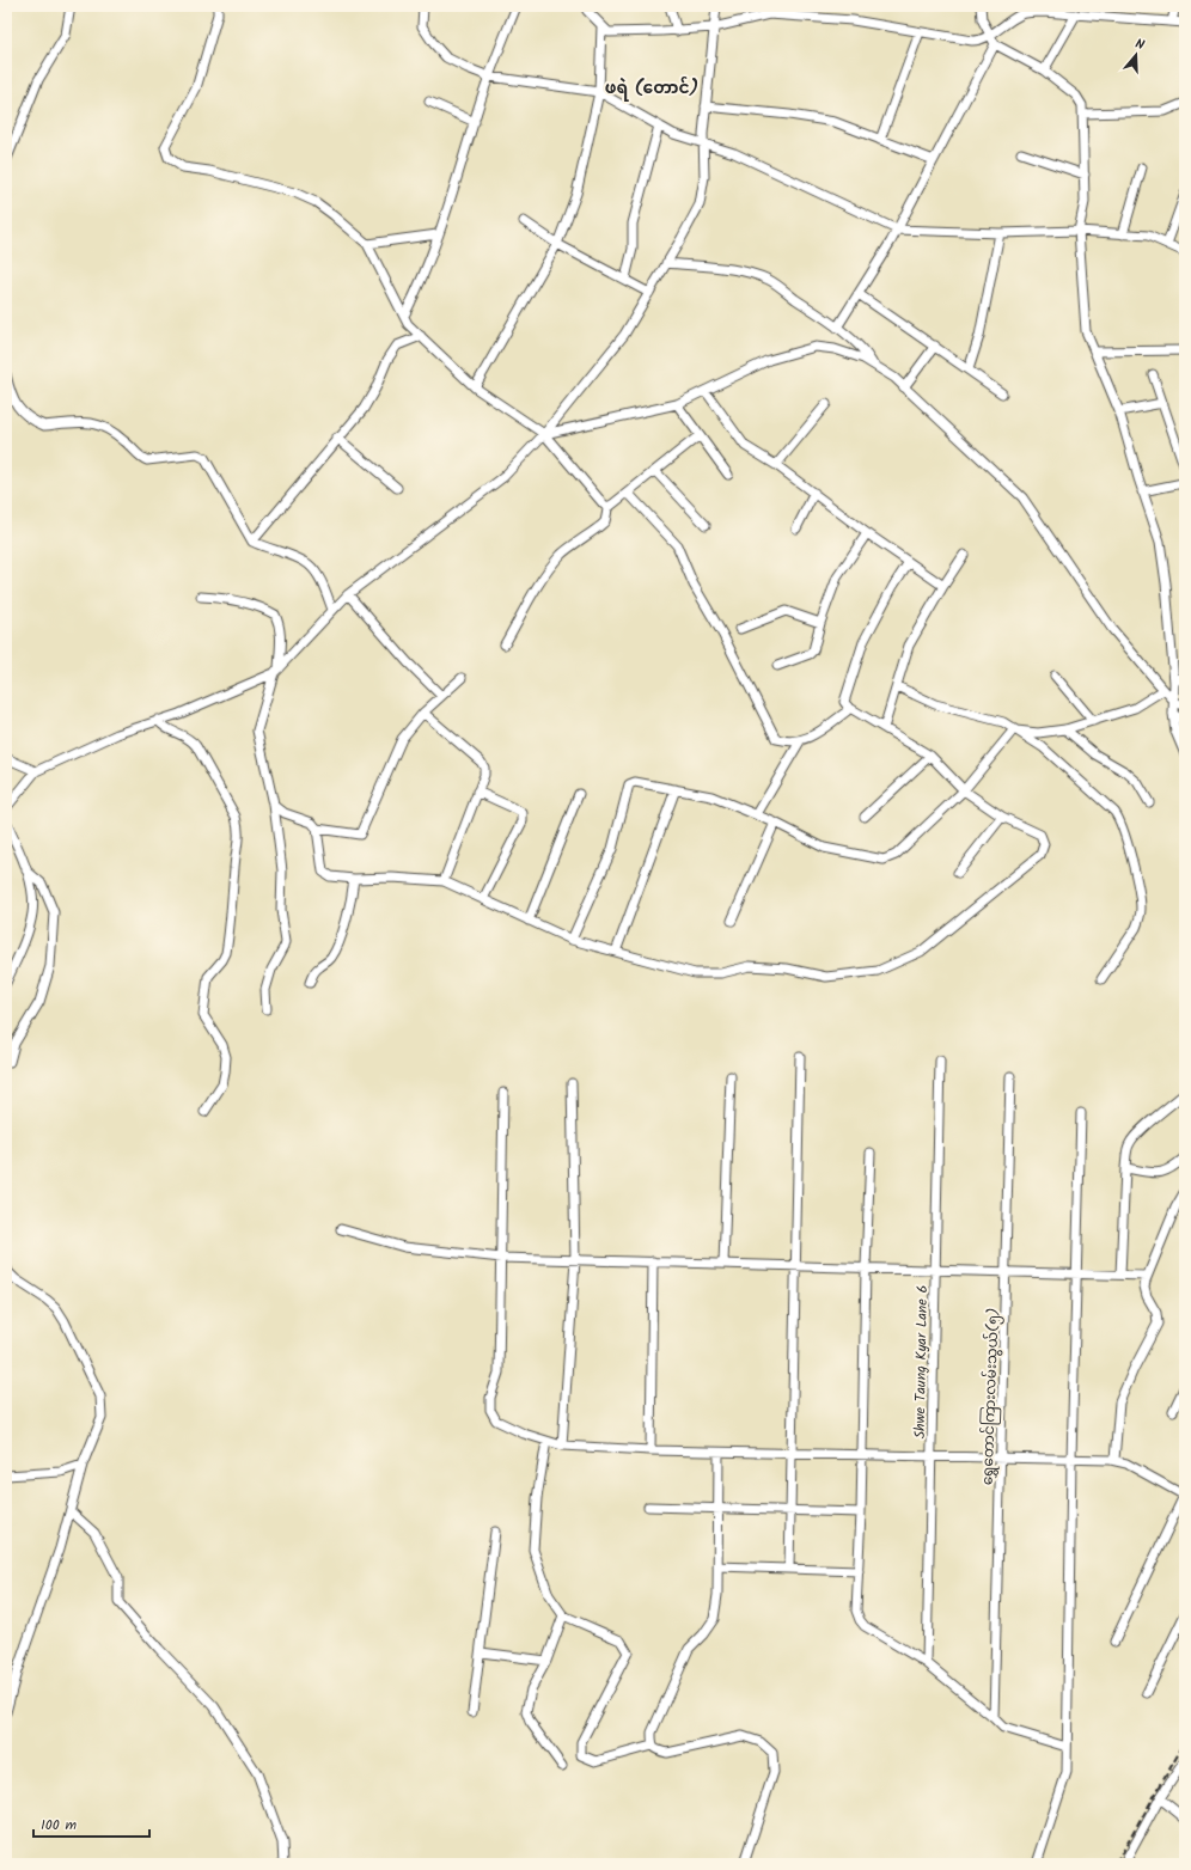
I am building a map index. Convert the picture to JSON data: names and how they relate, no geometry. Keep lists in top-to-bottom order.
{
  "streets": {
    "street": ["Shwe Taung Kyar Lane 6", "ရွှေတောင်ကြားလမ်းသွယ်(၅)"]
  },
  "districts": ["ဖရဲ (တောင်)"],
  "scale_bar": "100 m",
  "north": "top"
}
